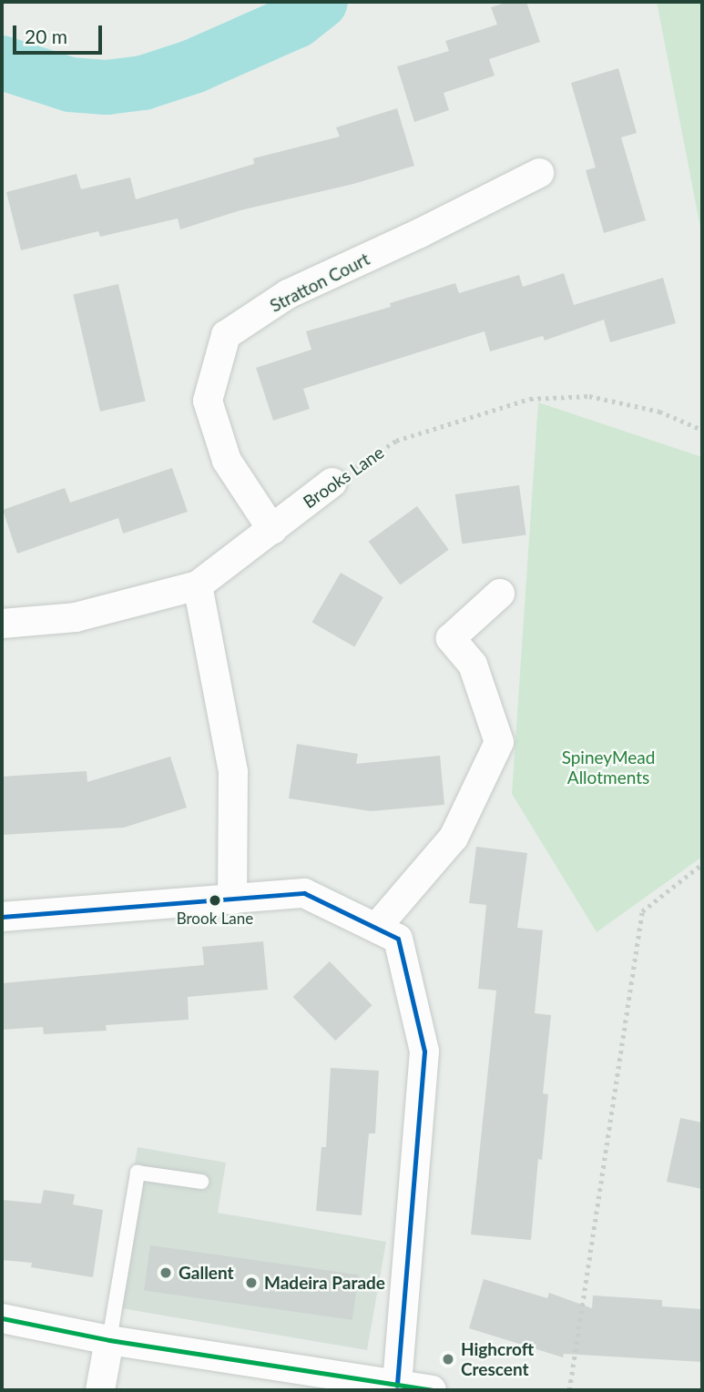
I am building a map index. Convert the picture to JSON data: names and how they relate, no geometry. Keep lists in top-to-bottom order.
{
  "streets": {
    "street": ["Stratton Court", "Brooks Lane"]
  },
  "crossings": [
    ["Stratton Court", "Brooks Lane"]
  ],
  "parks": ["SpineyMead Allotments"],
  "places": [
    "Brook Lane",
    "Gallent",
    "Madeira Parade",
    "Highcroft Crescent"
  ],
  "scale_bar": "20 m"
}
